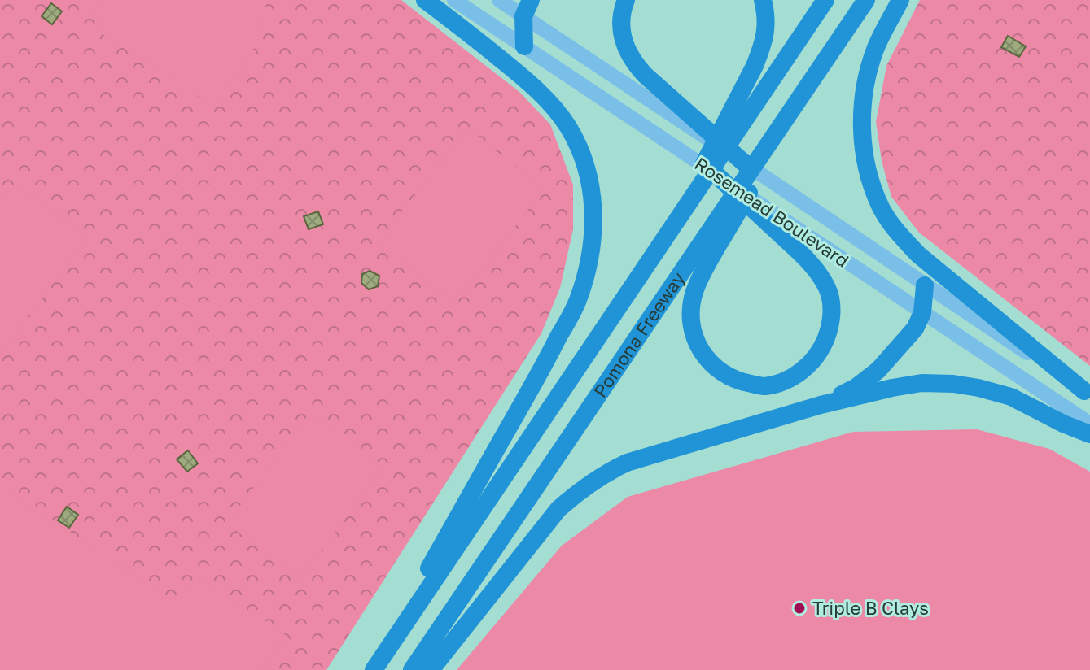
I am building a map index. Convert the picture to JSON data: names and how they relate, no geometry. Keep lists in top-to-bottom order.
{
  "streets": {
    "highway": ["Pomona Freeway"],
    "main road": ["Rosemead Boulevard"]
  },
  "places": ["Triple B Clays"]
}
